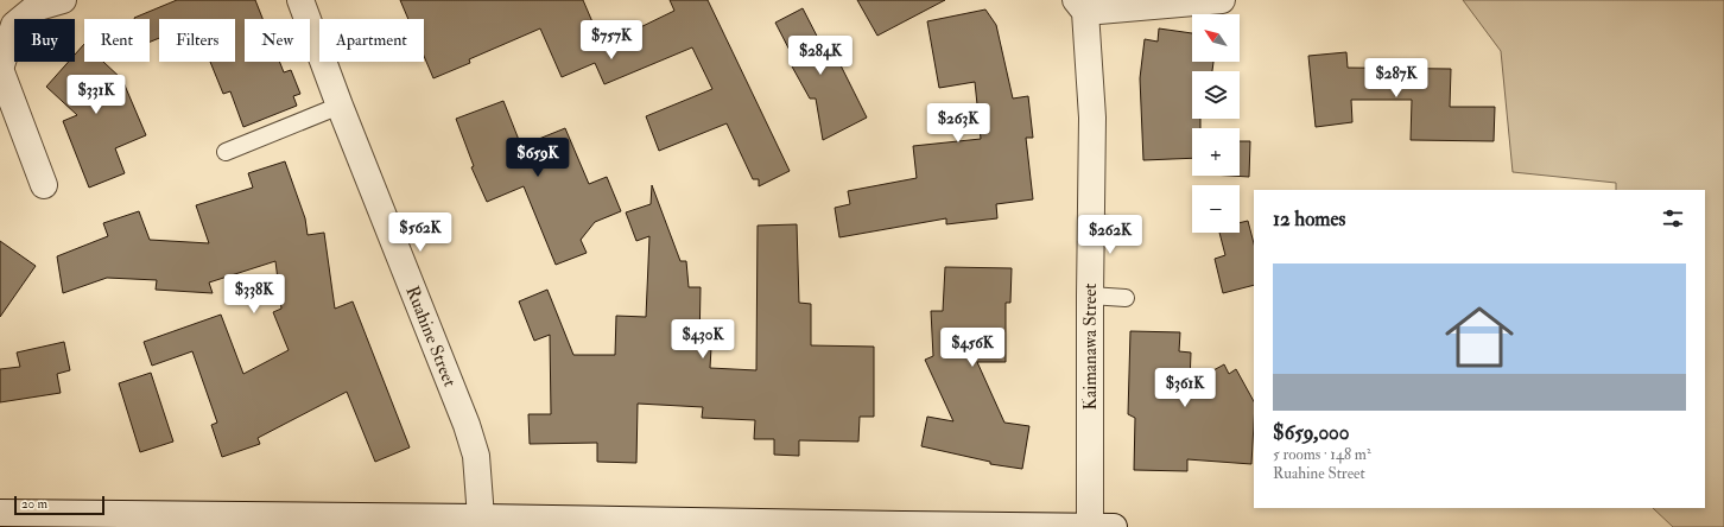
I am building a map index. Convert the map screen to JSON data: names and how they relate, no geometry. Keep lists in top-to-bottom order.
{
  "streets": {
    "street": ["Ruahine Street", "Kaimanawa Street"]
  },
  "scale_bar": "20 m",
  "north": "top left",
  "page": {
    "map_buttons": ["+", "−"],
    "chip": [
      "Buy",
      "Rent",
      "Filters",
      "New",
      "Apartment"
    ],
    "price": [
      "$757K",
      "$284K",
      "$287K",
      "$331K",
      "$263K",
      "$659K",
      "$562K",
      "$262K",
      "$338K",
      "$430K",
      "$456K",
      "$361K"
    ],
    "heading": "12 homes",
    "list": [
      {
        "name": "$659,000",
        "note": "5 rooms · 148 m² · Ruahine Street"
      }
    ],
    "scale": "20 m"
  }
}
